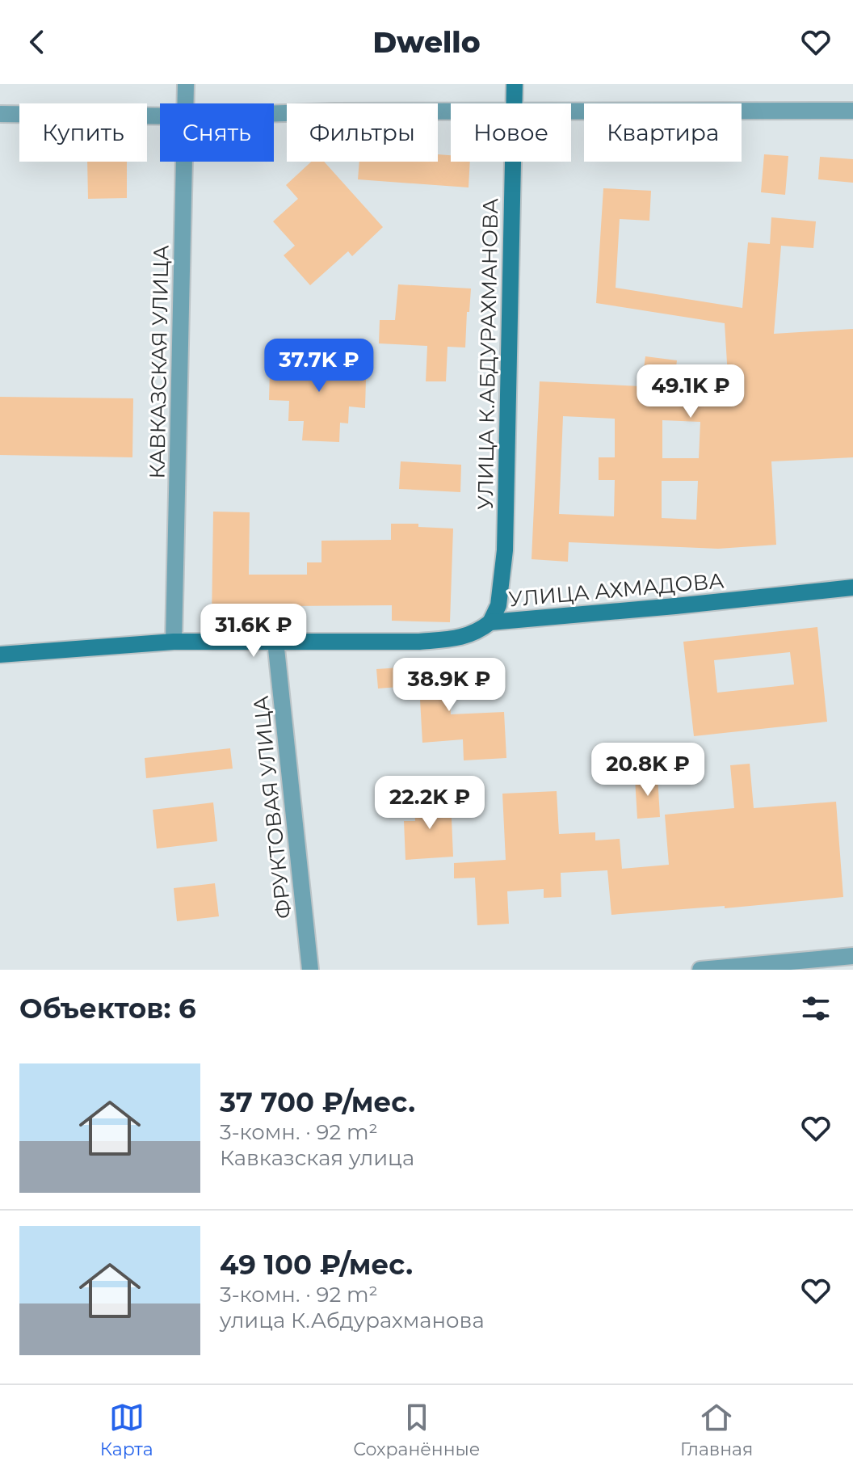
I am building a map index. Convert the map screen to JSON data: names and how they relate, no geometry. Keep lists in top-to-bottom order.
{
  "streets": {
    "street": [
      "УЛИЦА К.АБДУРАХМАНОВА",
      "КАВКАЗСКАЯ УЛИЦА",
      "УЛИЦА АХМАДОВА",
      "ФРУКТОВАЯ УЛИЦА"
    ]
  },
  "crossings": [
    ["УЛИЦА К.АБДУРАХМАНОВА", "УЛИЦА АХМАДОВА"],
    ["КАВКАЗСКАЯ УЛИЦА", "УЛИЦА АХМАДОВА"],
    ["УЛИЦА АХМАДОВА", "ФРУКТОВАЯ УЛИЦА"]
  ],
  "page": {
    "header": "Dwello",
    "chip": [
      "Купить",
      "Снять",
      "Фильтры",
      "Новое",
      "Квартира"
    ],
    "price": [
      "37.7K ₽",
      "49.1K ₽",
      "31.6K ₽",
      "38.9K ₽",
      "20.8K ₽",
      "22.2K ₽"
    ],
    "heading": "Объектов: 6",
    "list": [
      {
        "name": "37 700 ₽/мес.",
        "note": "3-комн. · 92 m² · Кавказская улица"
      },
      {
        "name": "49 100 ₽/мес.",
        "note": "3-комн. · 92 m² · улица К.Абдурахманова"
      }
    ],
    "tabs": ["Карта", "Сохранённые", "Главная"]
  }
}
